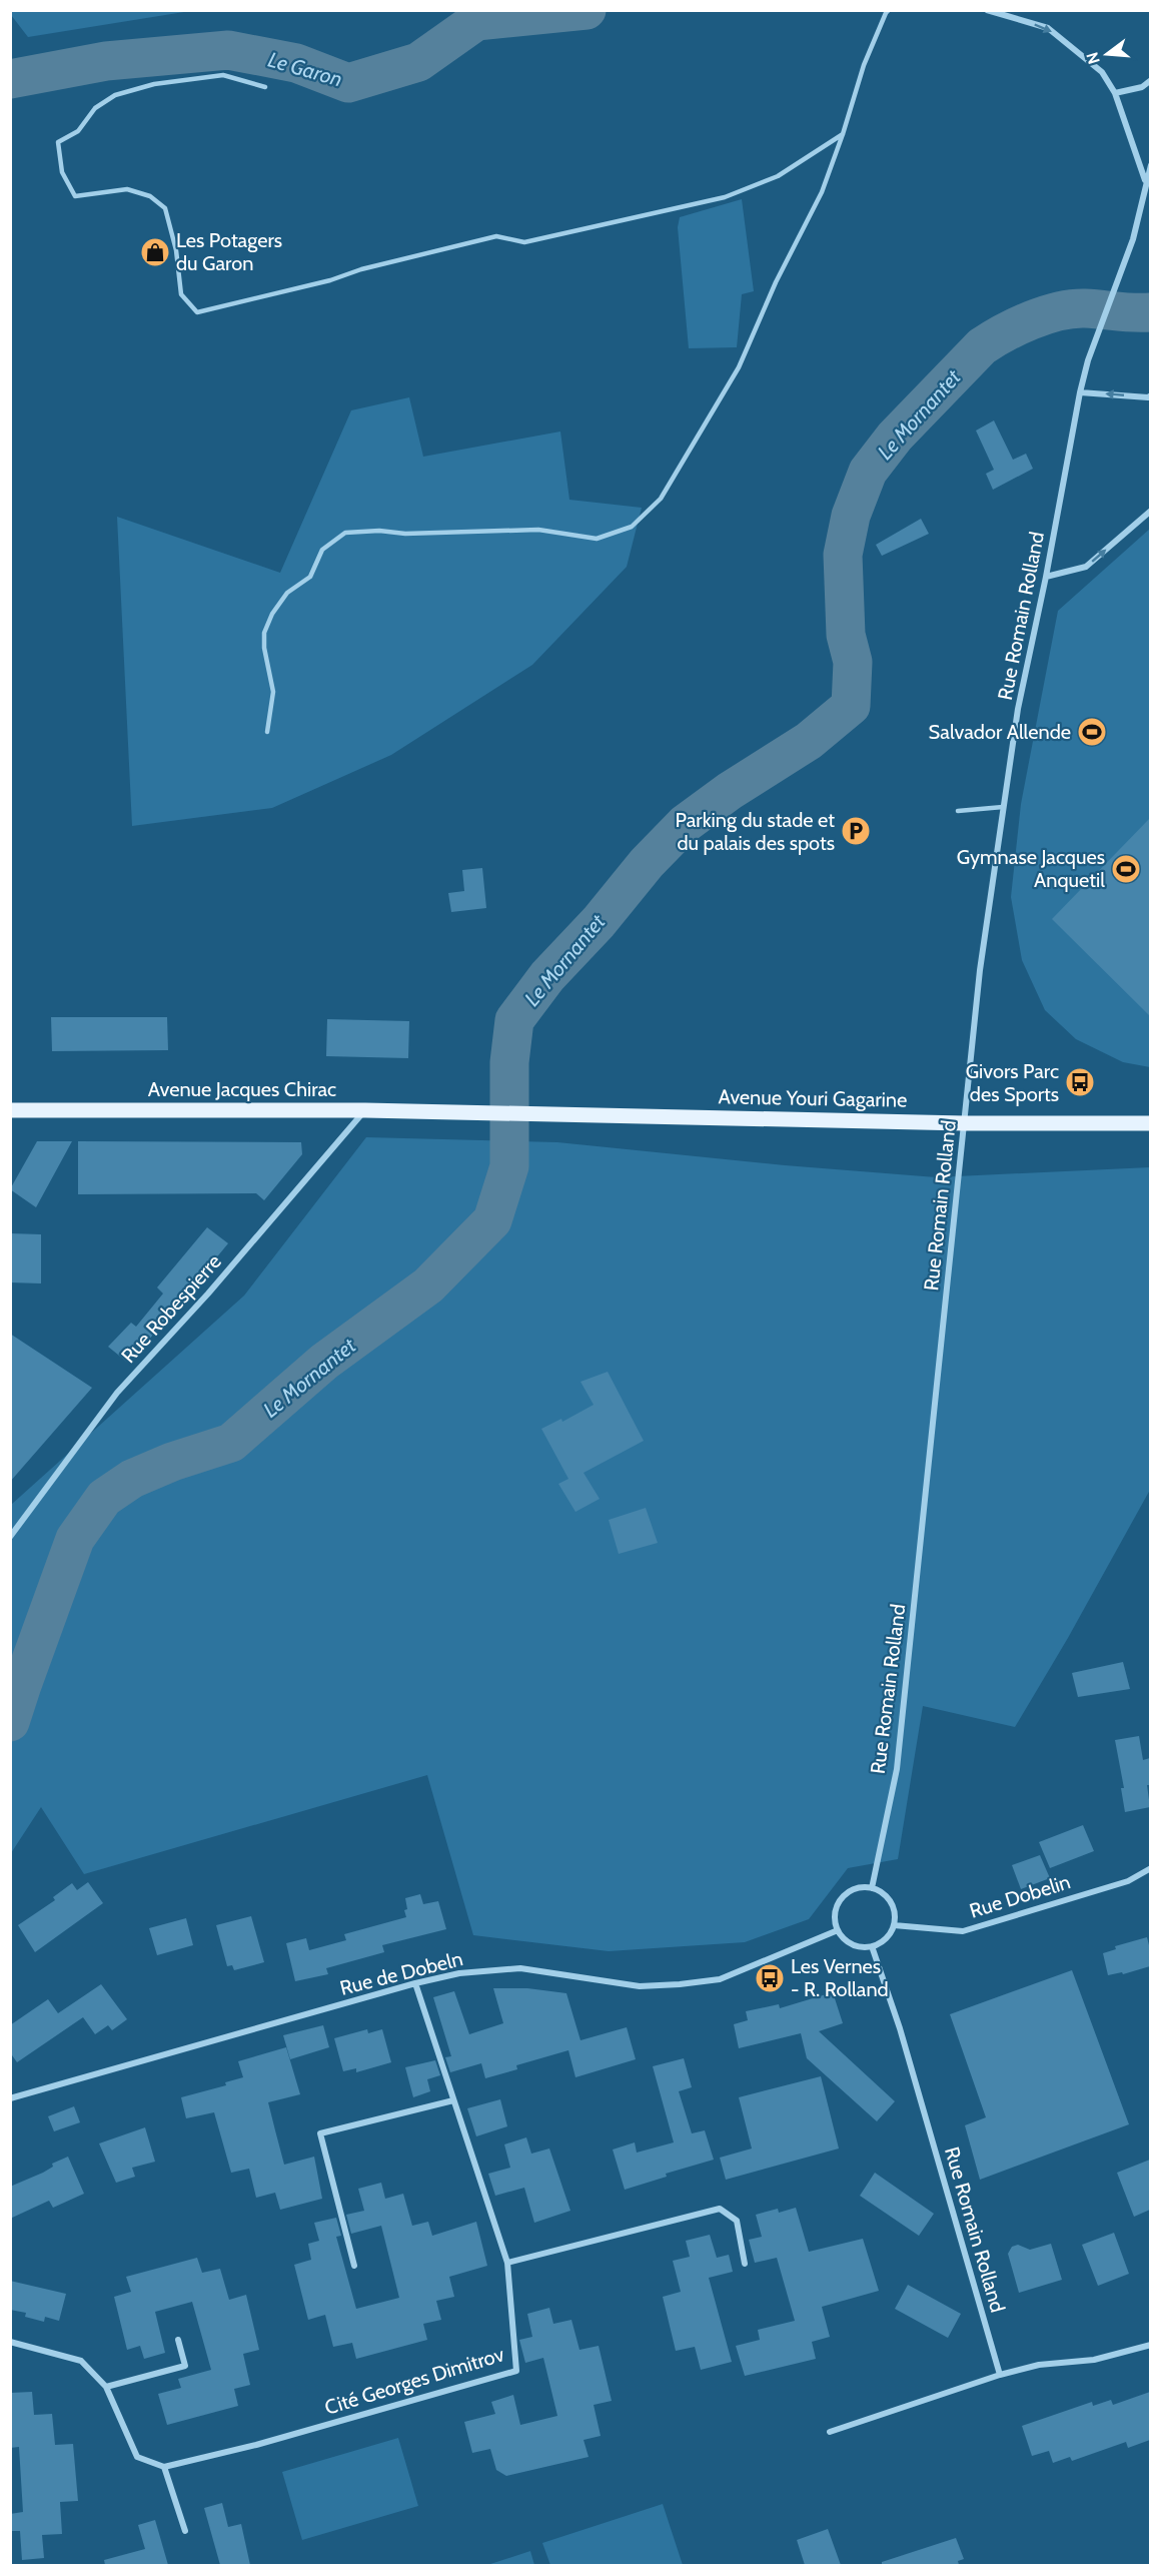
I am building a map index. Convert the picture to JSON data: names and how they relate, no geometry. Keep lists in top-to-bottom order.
{
  "streets": {
    "main road": ["Avenue Jacques Chirac", "Avenue Youri Gagarine"],
    "street": [
      "Rue Romain Rolland",
      "Rue Robespierre",
      "Rue Dobelin",
      "Rue de Dobeln",
      "Cité Georges Dimitrov"
    ]
  },
  "crossings": [
    ["Rue Romain Rolland", "Avenue Youri Gagarine"],
    ["Rue Romain Rolland", "Rue Dobelin"],
    ["Rue Romain Rolland", "Rue de Dobeln"],
    ["Avenue Jacques Chirac", "Avenue Youri Gagarine"],
    ["Avenue Jacques Chirac", "Rue Robespierre"],
    ["Rue Dobelin", "Rue de Dobeln"],
    ["Rue de Dobeln", "Cité Georges Dimitrov"]
  ],
  "water": ["Le Garon", "Le Mornantet"],
  "places": {
    "shop": ["Les Potagers du Garon"],
    "sports": ["Salvador Allende", "Gymnase Jacques Anquetil"],
    "parking": ["Parking du stade et du palais des spots"],
    "bus stop": ["Givors Parc des Sports", "Les Vernes - R. Rolland"]
  },
  "north": "left"
}
